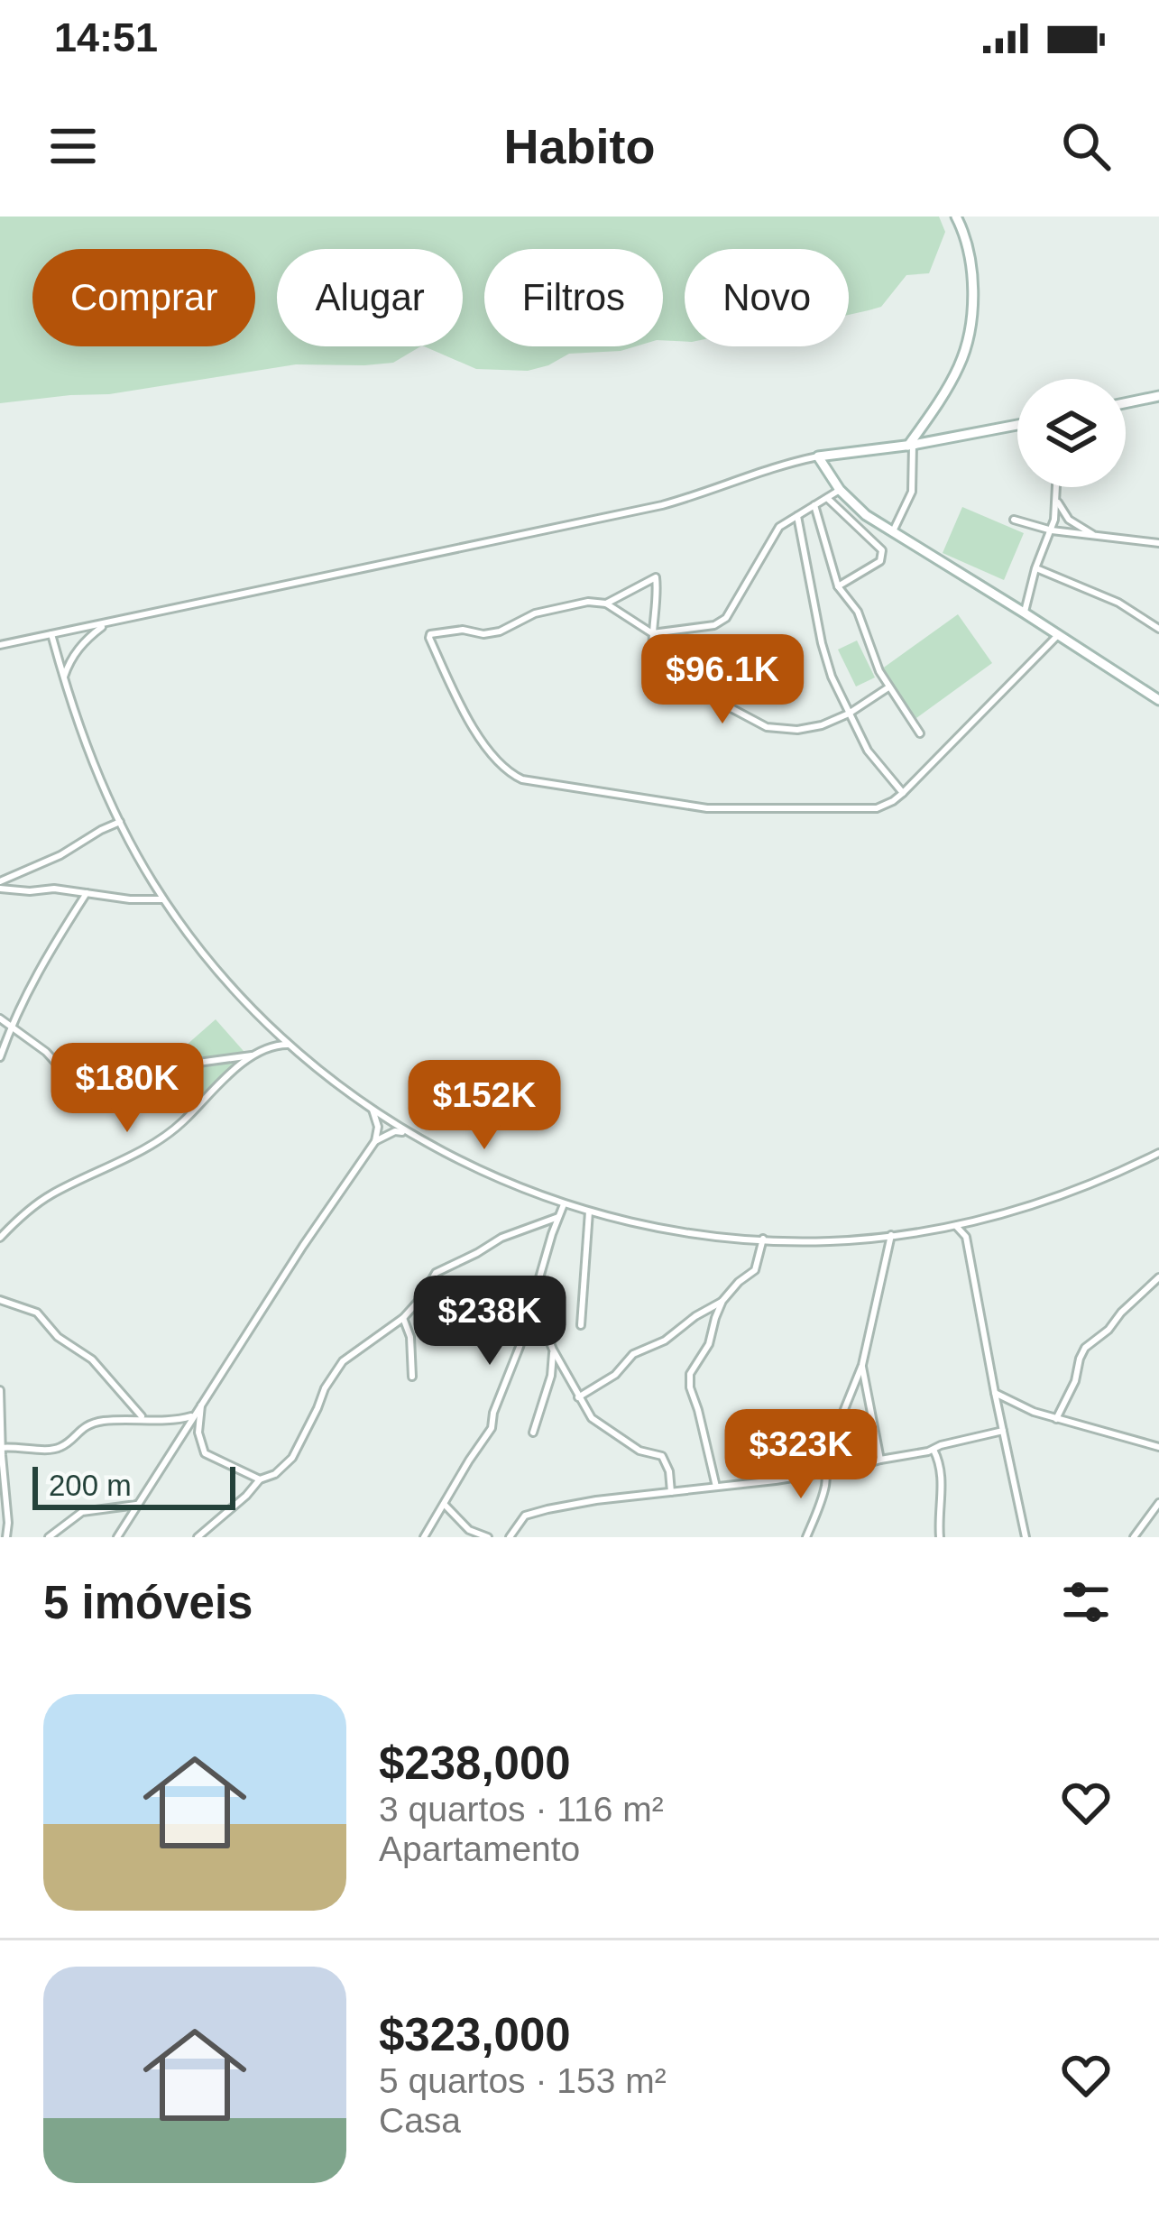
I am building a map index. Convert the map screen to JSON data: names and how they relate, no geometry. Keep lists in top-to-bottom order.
{
  "scale_bar": "200 m",
  "page": {
    "status": "14:51",
    "header": "Habito",
    "chip": [
      "Comprar",
      "Alugar",
      "Filtros",
      "Novo"
    ],
    "price": [
      "$96.1K",
      "$180K",
      "$152K",
      "$238K",
      "$323K"
    ],
    "scale": "200 m",
    "heading": "5 imóveis",
    "list": [
      {
        "name": "$238,000",
        "note": "3 quartos · 116 m² · Apartamento"
      },
      {
        "name": "$323,000",
        "note": "5 quartos · 153 m² · Casa"
      }
    ]
  }
}
